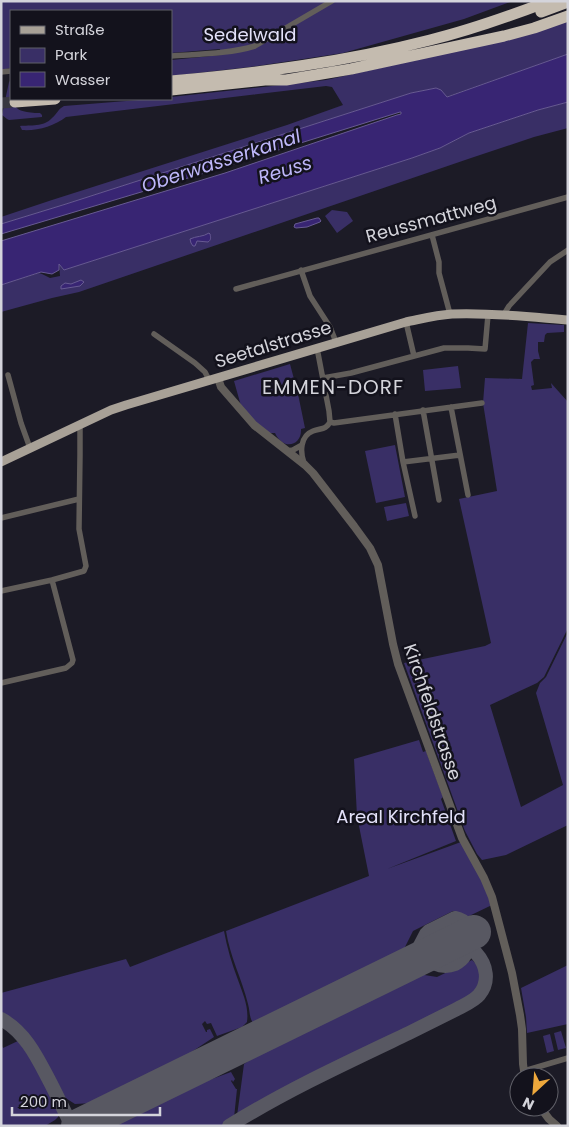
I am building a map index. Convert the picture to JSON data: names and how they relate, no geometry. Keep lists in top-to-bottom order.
{
  "streets": {
    "main road": ["Seetalstrasse"],
    "street": ["Reussmattweg", "Kirchfeldstrasse"]
  },
  "crossings": [
    ["Seetalstrasse", "Kirchfeldstrasse"]
  ],
  "districts": ["EMMEN-DORF"],
  "water": ["Oberwasserkanal", "Reuss"],
  "parks": ["Sedelwald", "Areal Kirchfeld"],
  "legend": ["Straße", "Park", "Wasser"],
  "scale_bar": "200 m",
  "north": "bottom left"
}
